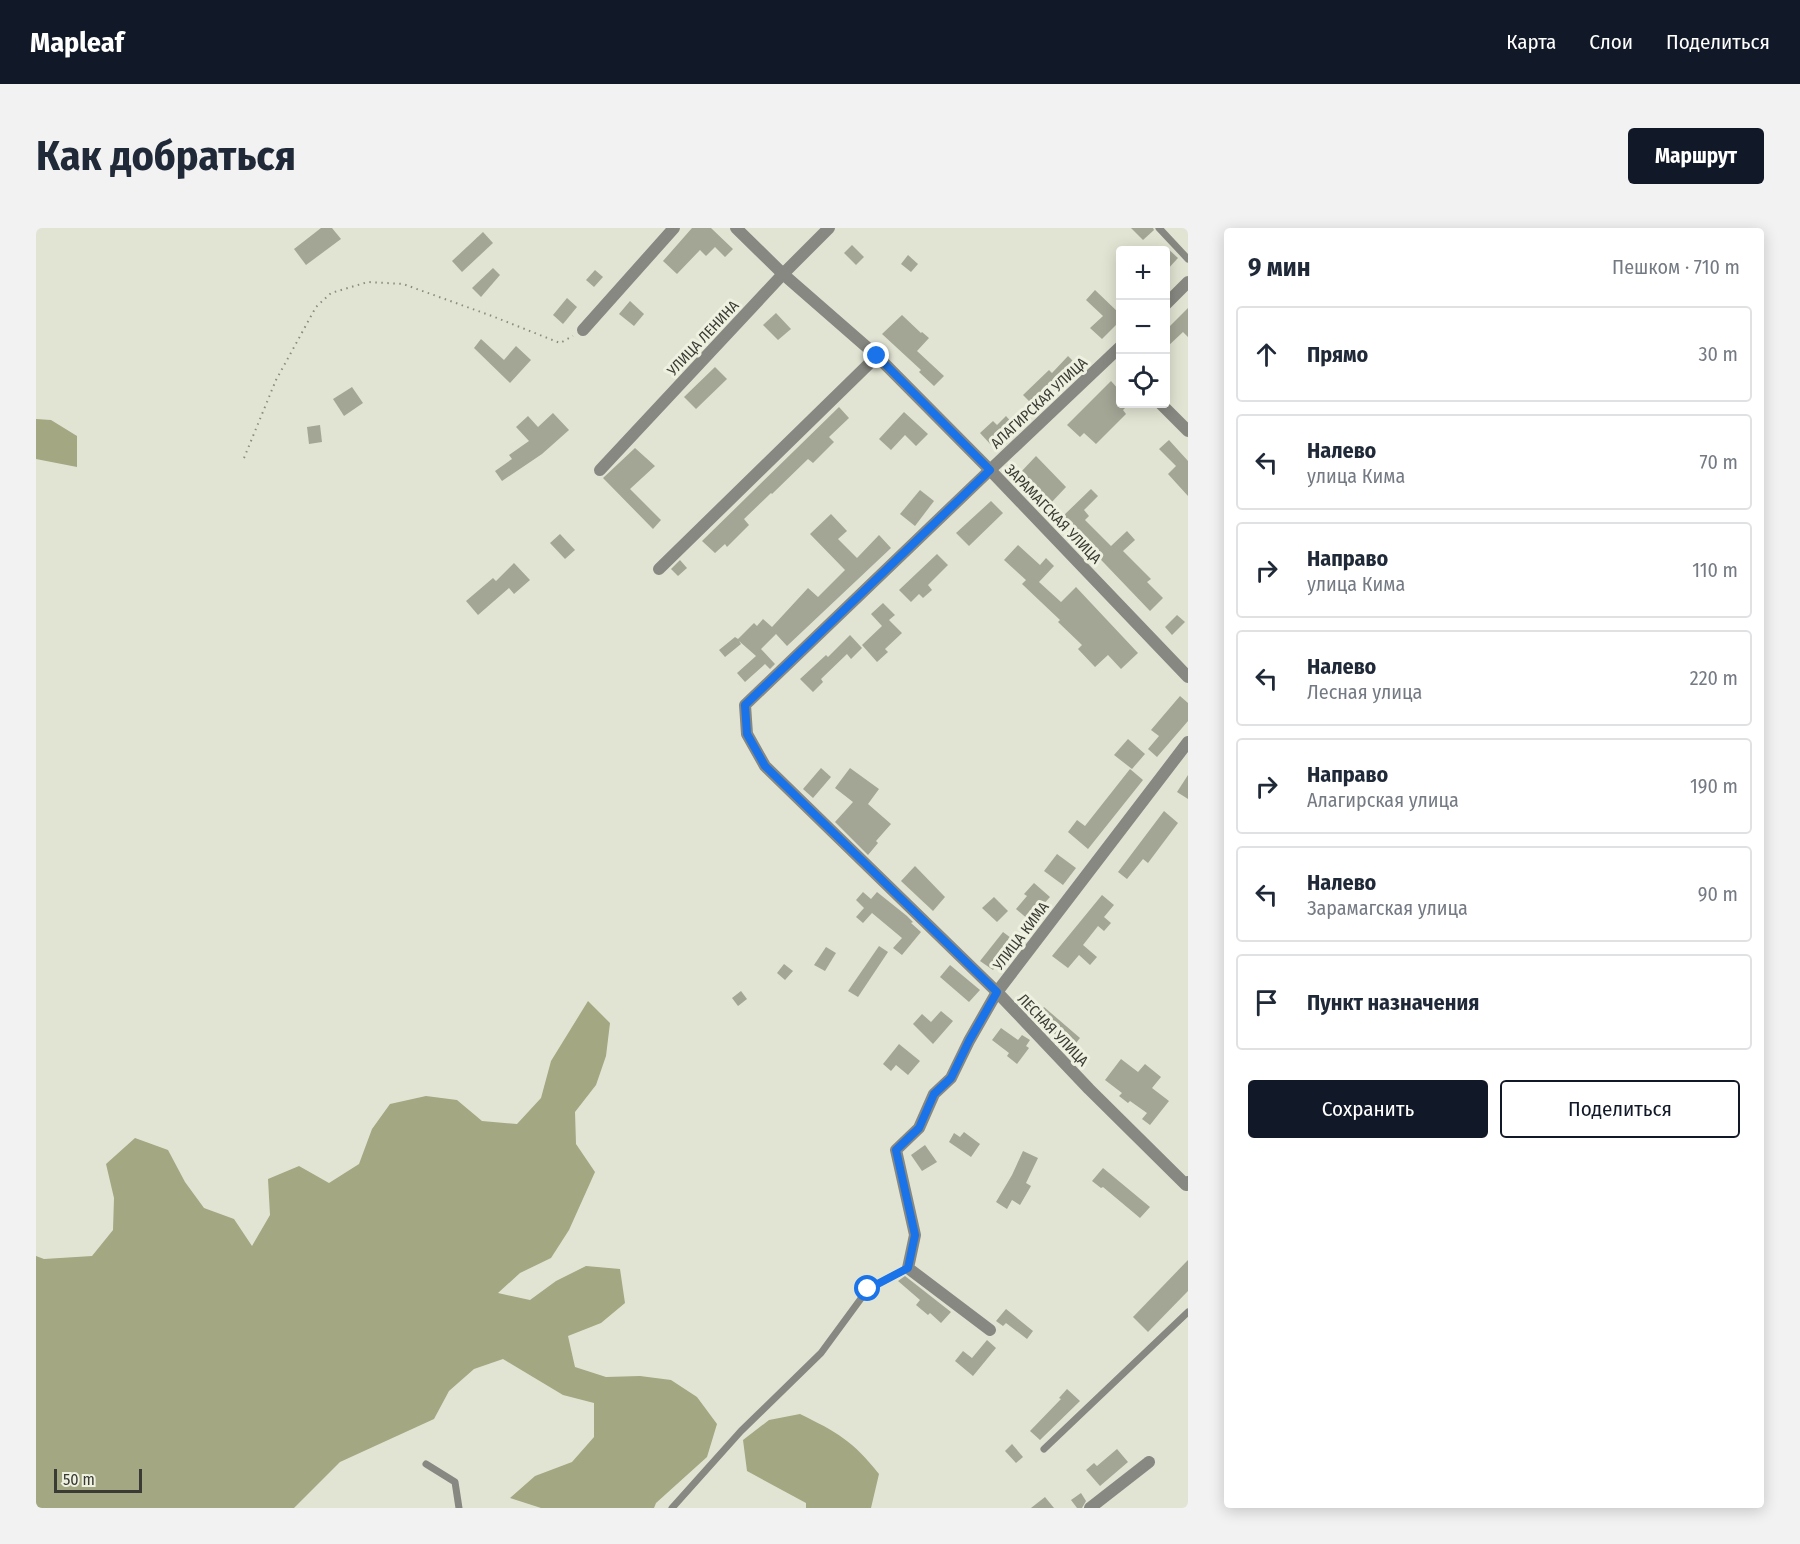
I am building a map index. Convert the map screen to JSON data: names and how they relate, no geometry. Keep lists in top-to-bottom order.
{
  "streets": {
    "street": [
      "УЛИЦА ЛЕНИНА",
      "АЛАГИРСКАЯ УЛИЦА",
      "ЗАРАМАГСКАЯ УЛИЦА",
      "УЛИЦА КИМА",
      "ЛЕСНАЯ УЛИЦА"
    ]
  },
  "crossings": [
    ["УЛИЦА ЛЕНИНА", "ЗАРАМАГСКАЯ УЛИЦА"],
    ["АЛАГИРСКАЯ УЛИЦА", "ЗАРАМАГСКАЯ УЛИЦА"],
    ["АЛАГИРСКАЯ УЛИЦА", "ЛЕСНАЯ УЛИЦА"],
    ["УЛИЦА КИМА", "ЛЕСНАЯ УЛИЦА"]
  ],
  "scale_bar": "50 m",
  "page": {
    "header": "Mapleaf",
    "nav": ["Карта", "Слои", "Поделиться"],
    "buttons": [
      "Маршрут",
      ["Сохранить", "Поделиться"]
    ],
    "title": "Как добраться",
    "heading": ["9 мин", "Пешком · 710 m"],
    "map_buttons": ["+", "−"],
    "list": [
      ["Прямо", "30 m"],
      ["Налево", "улица Кима", "70 m"],
      ["Направо", "улица Кима", "110 m"],
      ["Налево", "Лесная улица", "220 m"],
      ["Направо", "Алагирская улица", "190 m"],
      ["Налево", "Зарамагская улица", "90 m"],
      "Пункт назначения"
    ],
    "scale": "50 m"
  }
}
